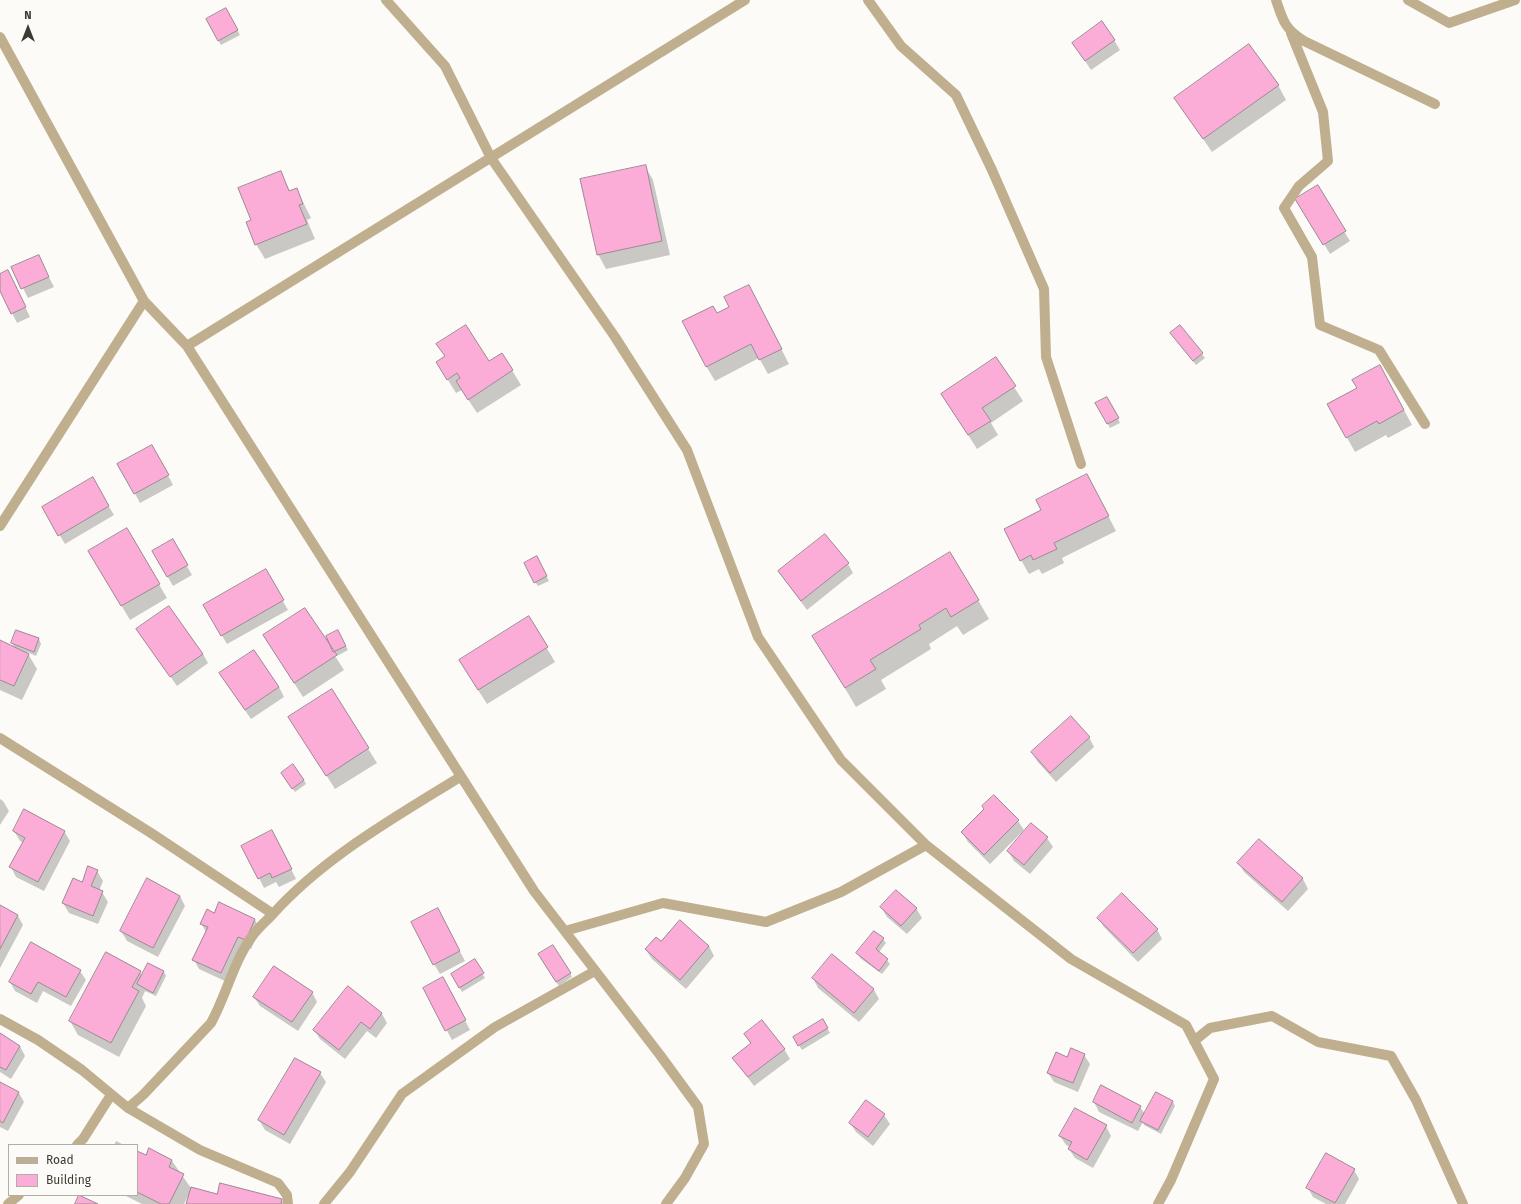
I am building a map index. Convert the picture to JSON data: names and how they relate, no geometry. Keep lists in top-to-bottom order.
{
  "legend": ["Road", "Building"],
  "north": "top"
}
